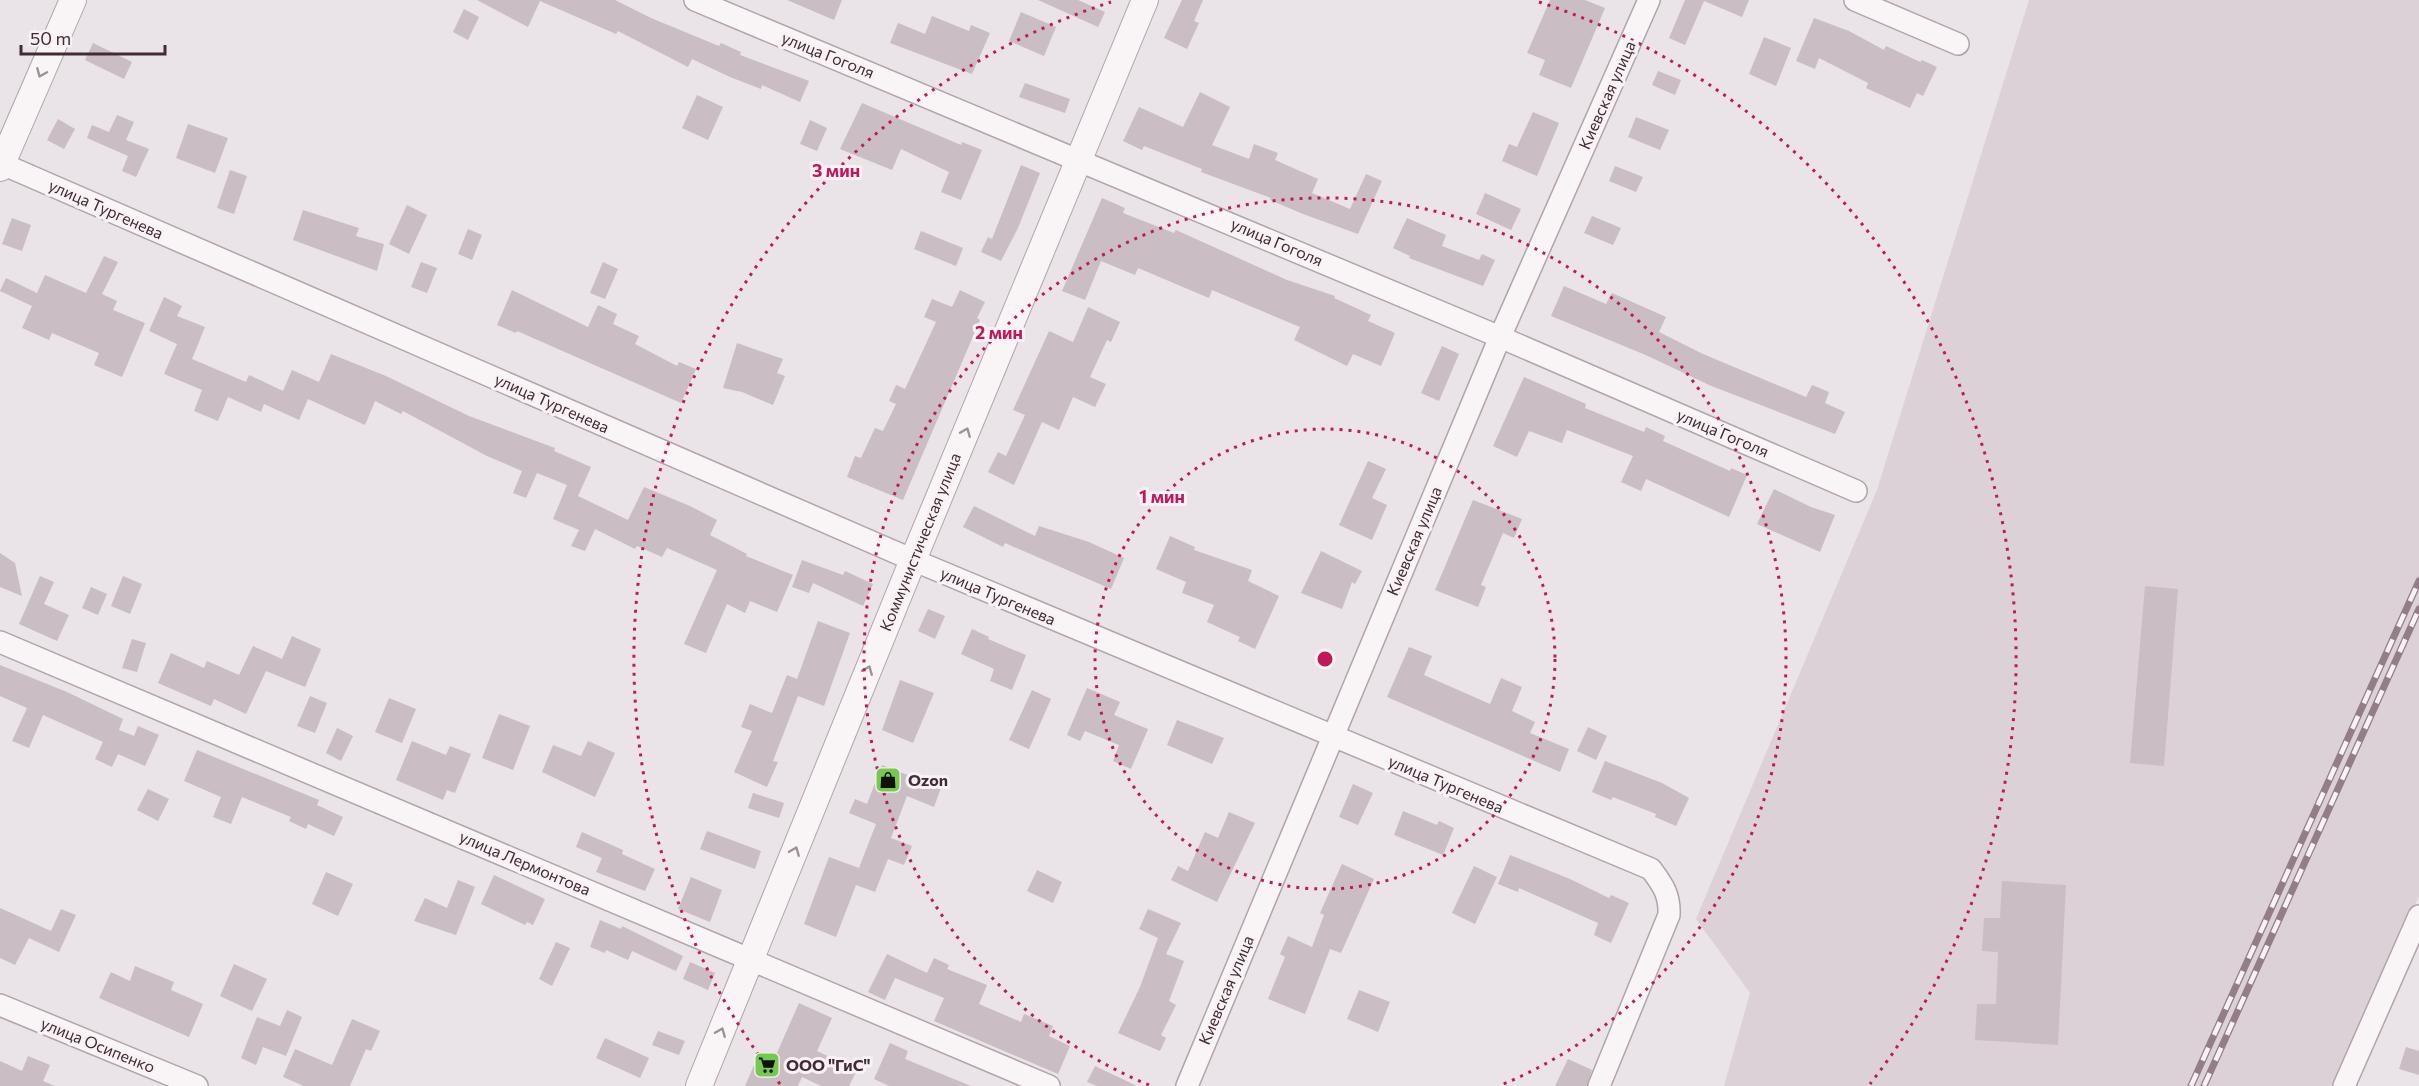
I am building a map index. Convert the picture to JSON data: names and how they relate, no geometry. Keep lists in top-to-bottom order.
{
  "streets": {
    "street": [
      "улица Гоголя",
      "Киевская улица",
      "улица Тургенева",
      "Коммунистическая улица",
      "улица Лермонтова",
      "улица Осипенко"
    ]
  },
  "crossings": [
    ["улица Гоголя", "Киевская улица"],
    ["улица Гоголя", "Коммунистическая улица"],
    ["Киевская улица", "улица Тургенева"],
    ["улица Тургенева", "Коммунистическая улица"],
    ["Коммунистическая улица", "улица Лермонтова"]
  ],
  "one_way": ["Коммунистическая улица"],
  "places": {
    "shop": ["Ozon"],
    "supermarket": ["ООО \"ГиС\""]
  },
  "scale_bar": "50 m",
  "rings": ["3 мин", "2 мин", "1 мин"]
}
